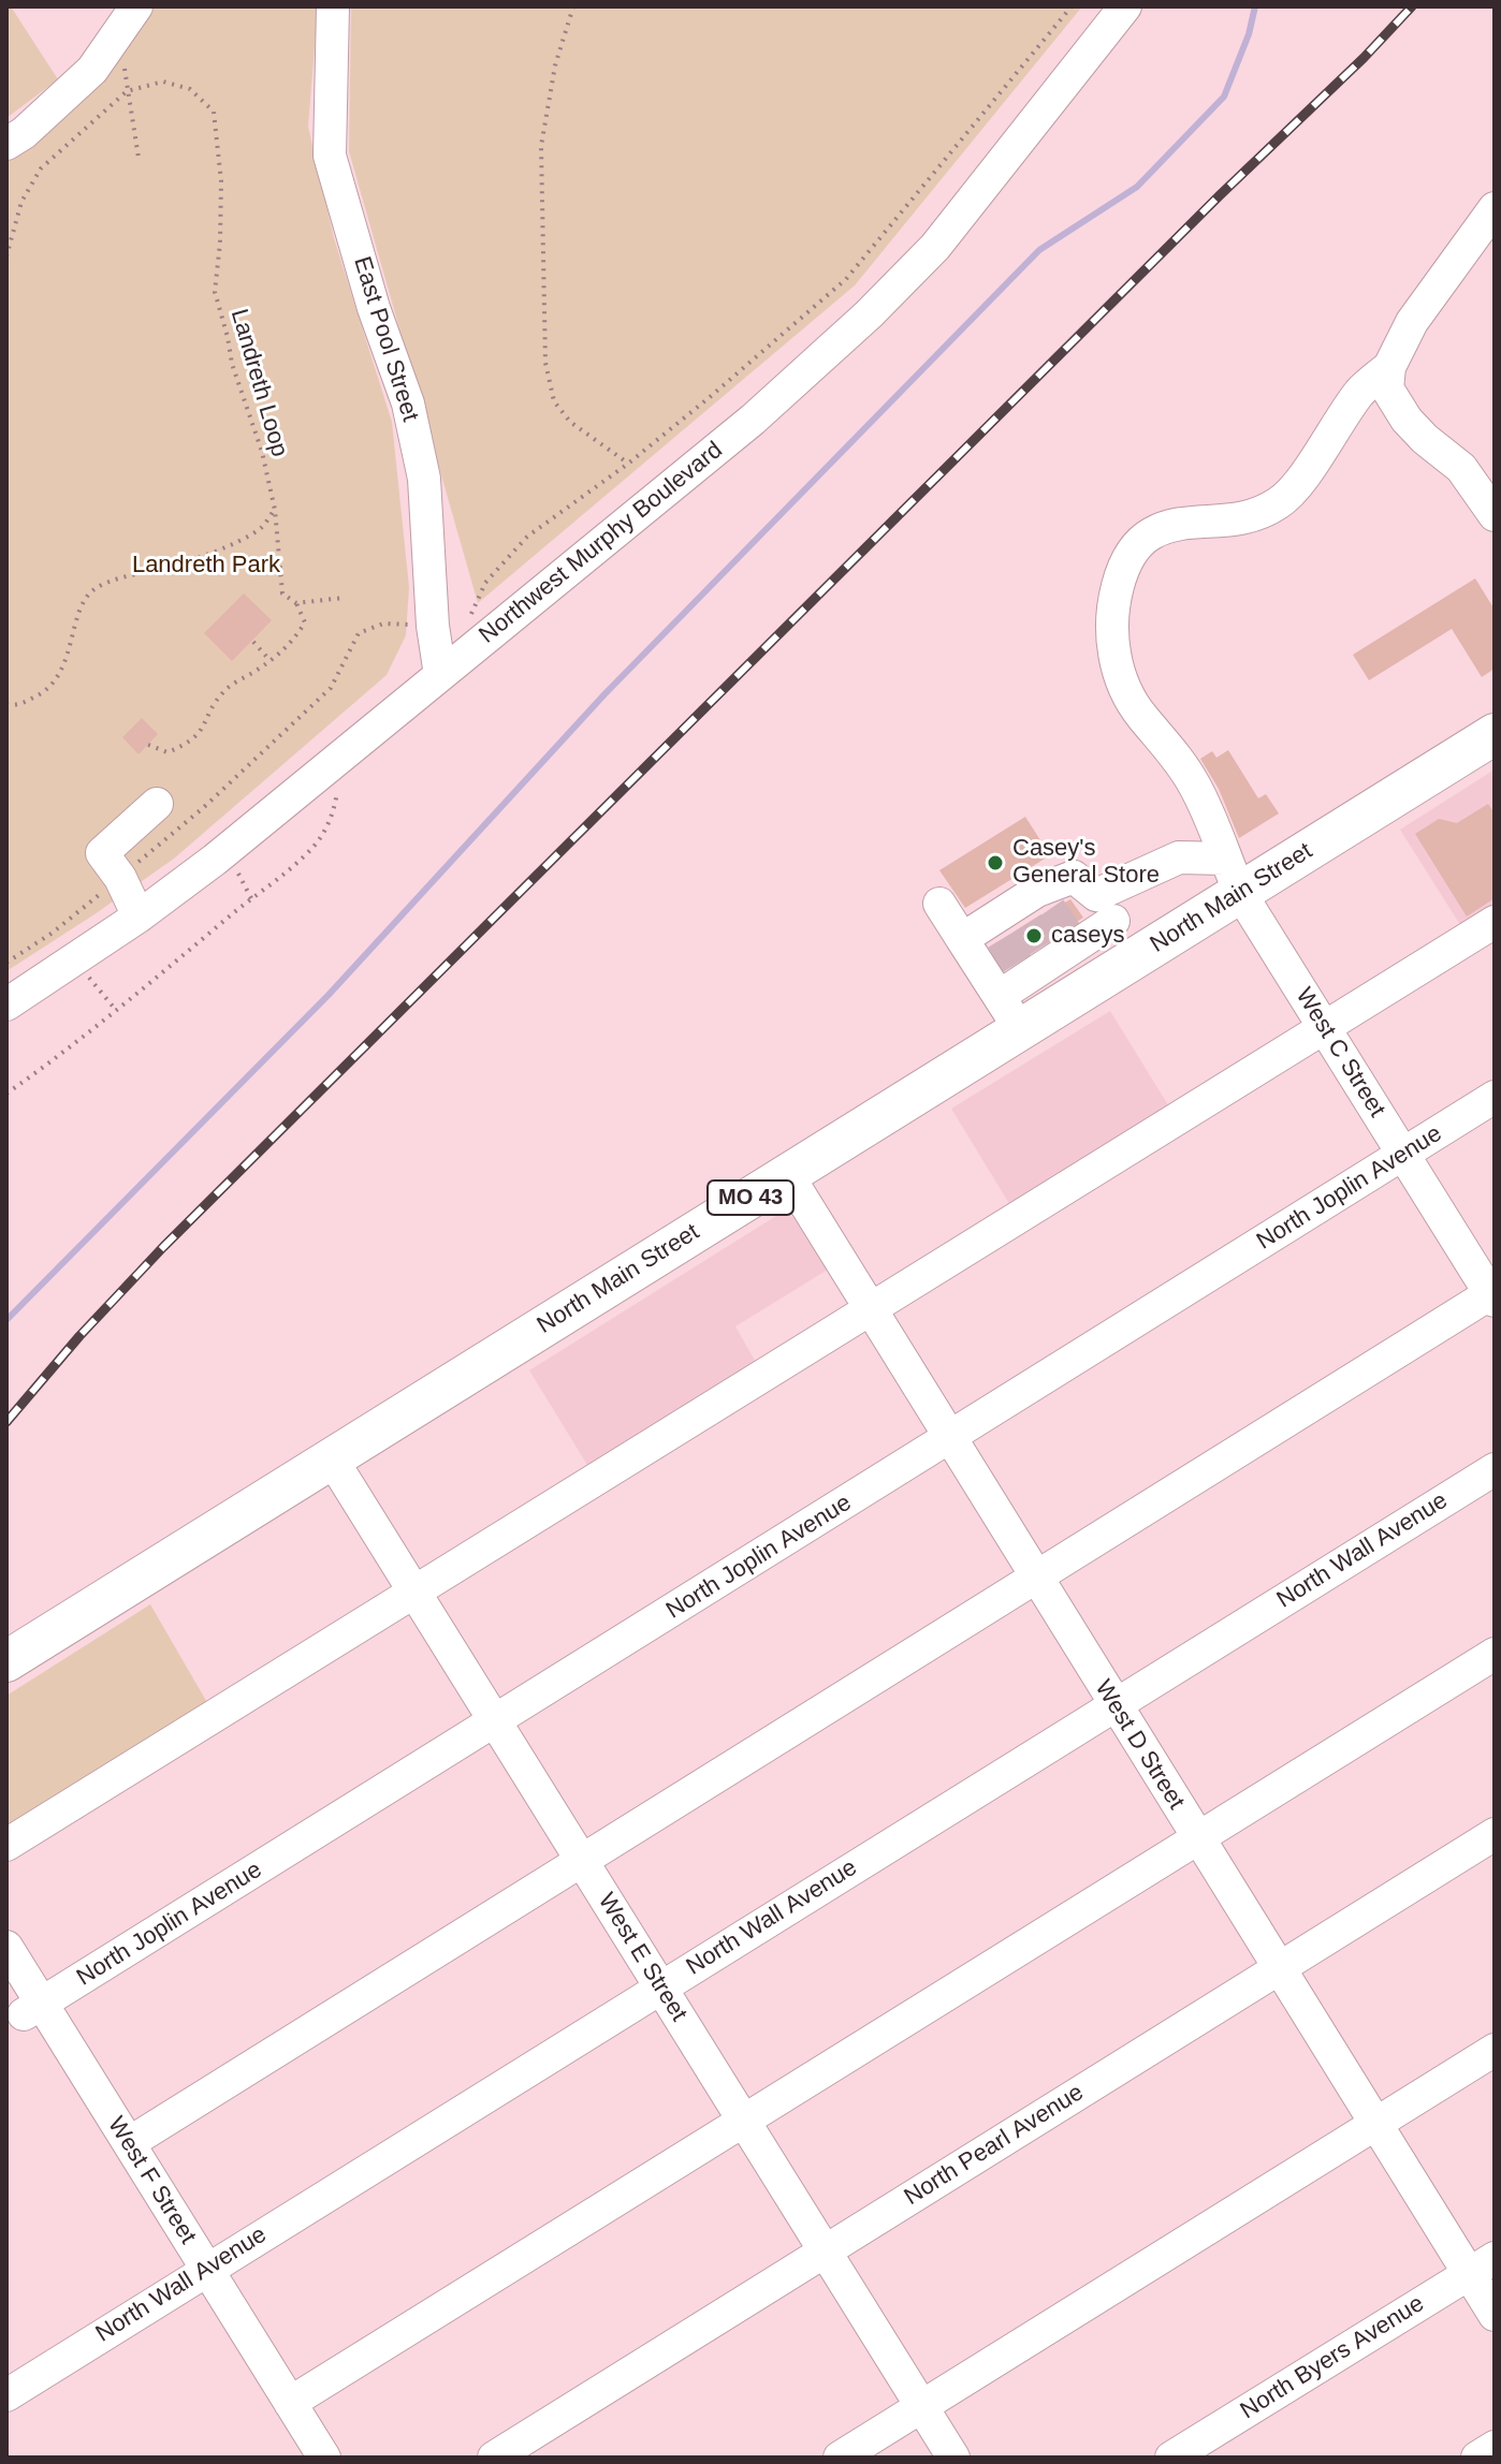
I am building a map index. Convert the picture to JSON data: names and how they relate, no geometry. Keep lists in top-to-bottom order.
{
  "streets": {
    "main road": ["North Main Street", "MO 43"],
    "street": [
      "East Pool Street",
      "Northwest Murphy Boulevard",
      "West C Street",
      "North Joplin Avenue",
      "North Wall Avenue",
      "West D Street",
      "West E Street",
      "North Pearl Avenue",
      "West F Street",
      "North Byers Avenue"
    ],
    "path": ["Landreth Loop"]
  },
  "crossings": [
    ["East Pool Street", "Northwest Murphy Boulevard"],
    ["North Main Street", "West C Street"],
    ["North Main Street", "West D Street"],
    ["North Main Street", "West E Street"],
    ["West C Street", "North Joplin Avenue"],
    ["North Joplin Avenue", "West D Street"],
    ["North Joplin Avenue", "West E Street"],
    ["North Joplin Avenue", "West F Street"],
    ["North Wall Avenue", "West D Street"],
    ["North Wall Avenue", "West E Street"],
    ["North Wall Avenue", "West F Street"],
    ["West D Street", "North Pearl Avenue"],
    ["West D Street", "North Byers Avenue"],
    ["West E Street", "North Pearl Avenue"]
  ],
  "parks": ["Landreth Park"],
  "places": ["Casey's General Store", "caseys"]
}
